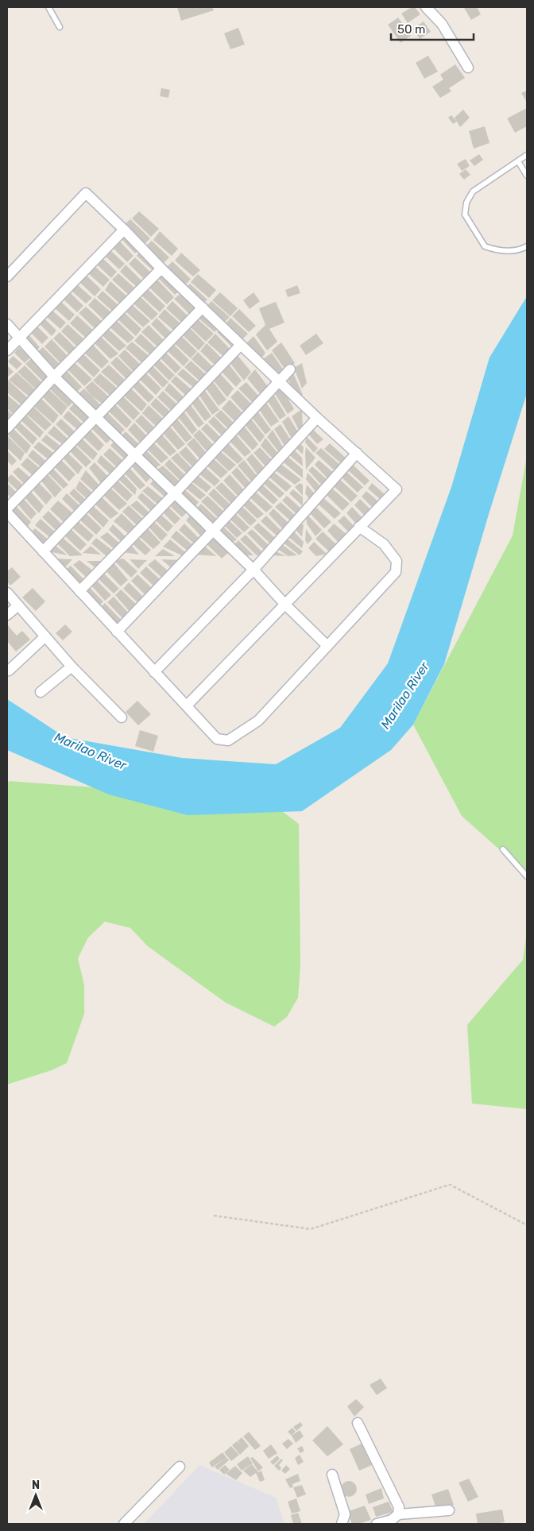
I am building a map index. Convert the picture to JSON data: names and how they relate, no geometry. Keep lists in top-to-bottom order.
{
  "water": ["Marilao River"],
  "scale_bar": "50 m",
  "north": "top"
}
